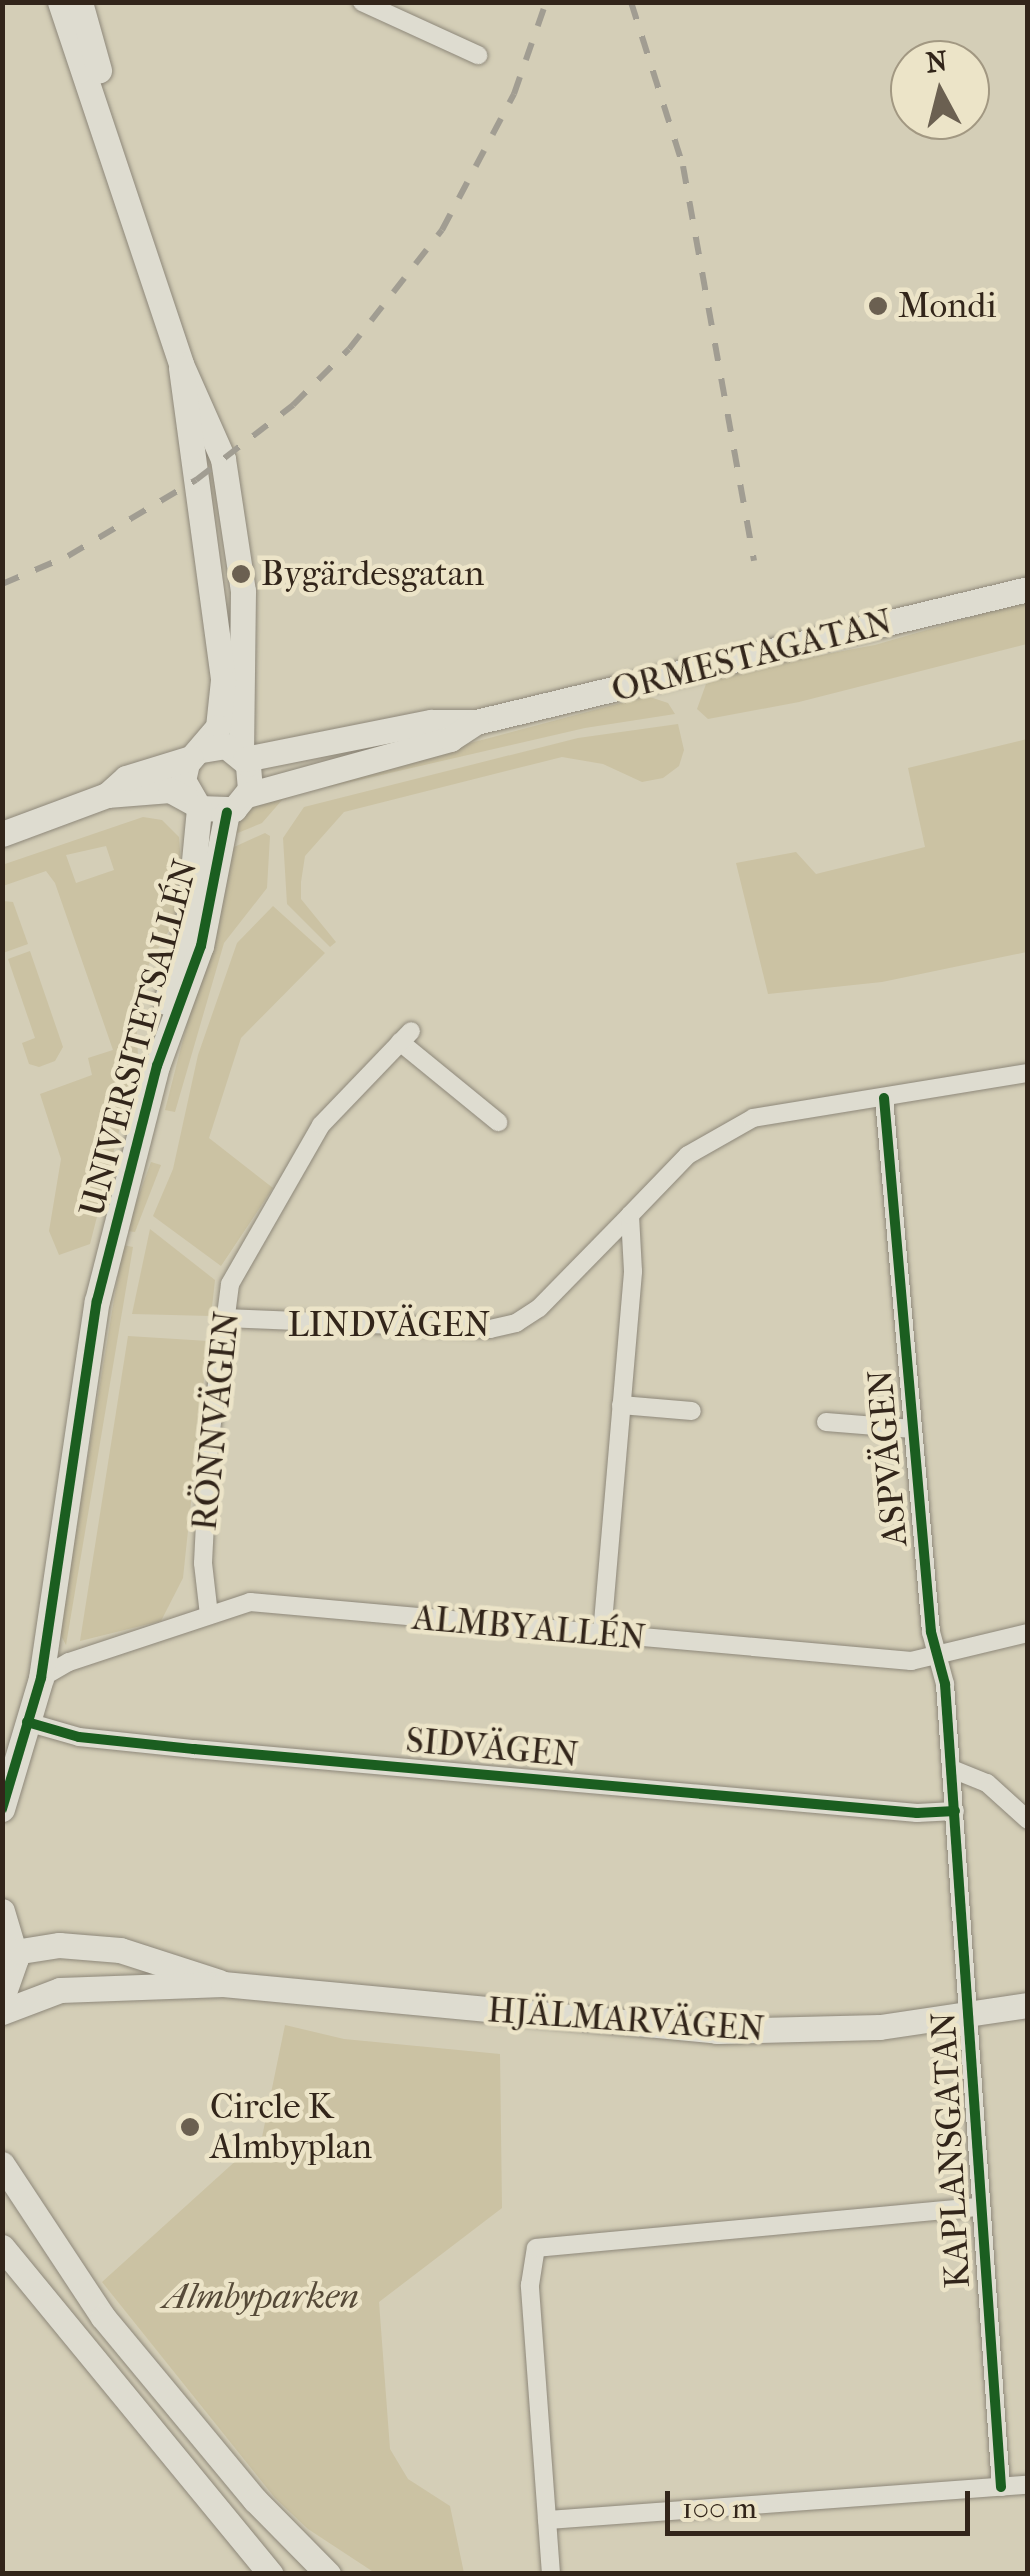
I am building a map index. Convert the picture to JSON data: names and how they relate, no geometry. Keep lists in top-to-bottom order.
{
  "streets": {
    "street": [
      "ORMESTAGATAN",
      "UNIVERSITETSALLÉN",
      "LINDVÄGEN",
      "RÖNNVÄGEN",
      "ASPVÄGEN",
      "ALMBYALLÉN",
      "SIDVÄGEN",
      "HJÄLMARVÄGEN",
      "KAPLANSGATAN"
    ]
  },
  "crossings": [
    ["ORMESTAGATAN", "UNIVERSITETSALLÉN"],
    ["UNIVERSITETSALLÉN", "ALMBYALLÉN"],
    ["UNIVERSITETSALLÉN", "SIDVÄGEN"],
    ["LINDVÄGEN", "RÖNNVÄGEN"],
    ["LINDVÄGEN", "ASPVÄGEN"],
    ["RÖNNVÄGEN", "ALMBYALLÉN"],
    ["ASPVÄGEN", "ALMBYALLÉN"],
    ["ASPVÄGEN", "SIDVÄGEN"],
    ["ASPVÄGEN", "KAPLANSGATAN"],
    ["SIDVÄGEN", "KAPLANSGATAN"],
    ["HJÄLMARVÄGEN", "KAPLANSGATAN"]
  ],
  "parks": ["Almbyparken"],
  "places": ["Mondi", "Bygärdesgatan", "Circle K Almbyplan"],
  "scale_bar": "100 m",
  "north": "top"
}
